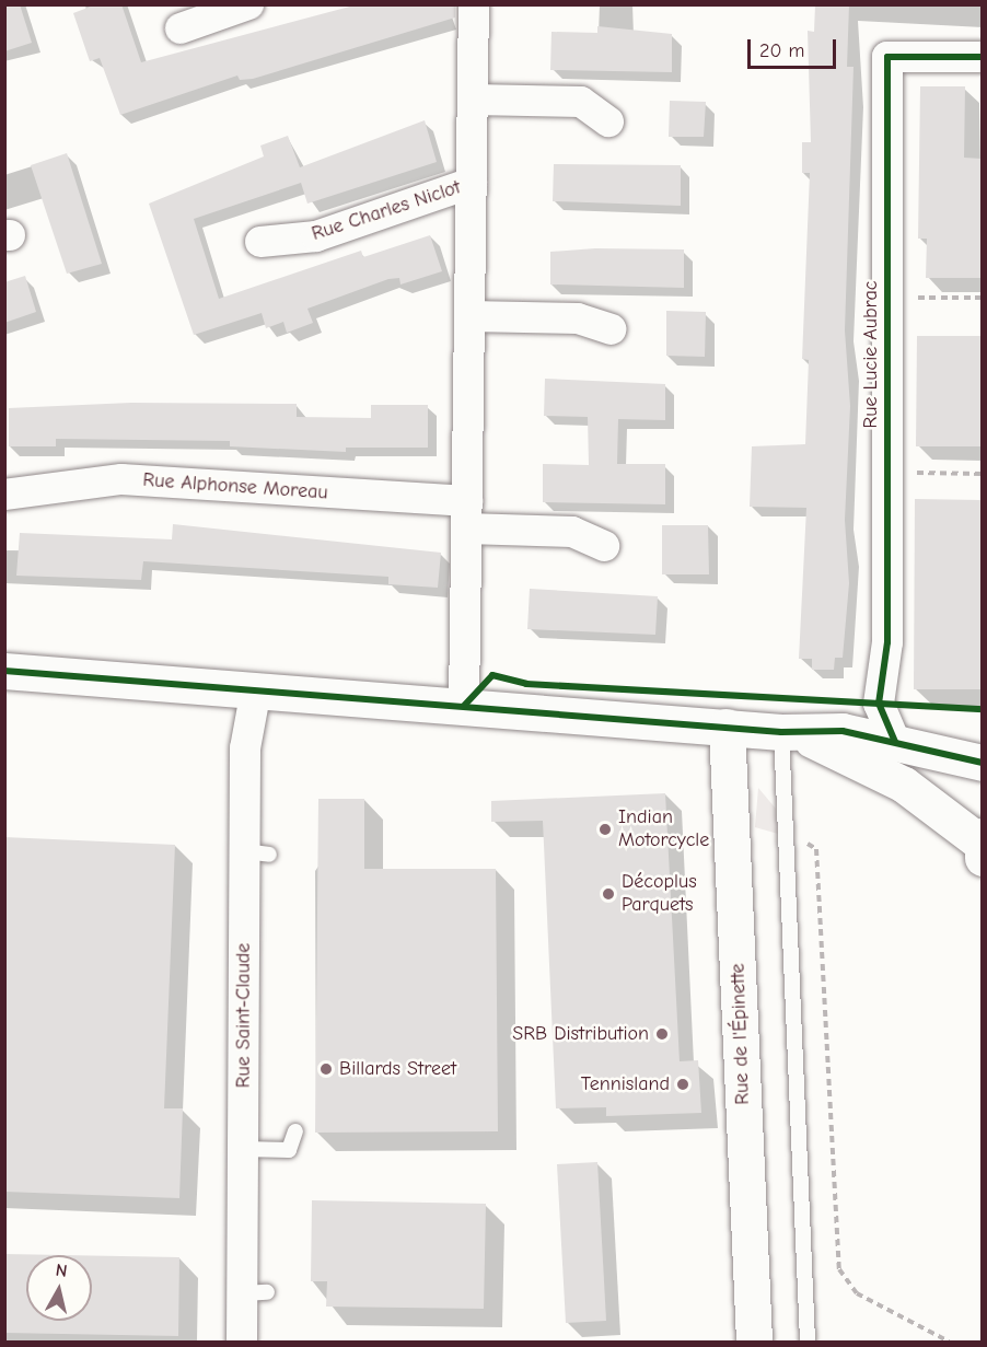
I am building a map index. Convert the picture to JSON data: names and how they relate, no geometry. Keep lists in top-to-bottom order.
{
  "streets": {
    "street": [
      "Rue Charles Niclot",
      "Rue Lucie Aubrac",
      "Rue Alphonse Moreau",
      "Rue Saint-Claude",
      "Rue de l'Épinette"
    ]
  },
  "crossings": [
    ["Rue Charles Niclot", "Rue Alphonse Moreau"]
  ],
  "places": [
    "Indian Motorcycle",
    "Décoplus Parquets",
    "SRB Distribution",
    "Billards Street",
    "Tennisland"
  ],
  "scale_bar": "20 m",
  "north": "top"
}
